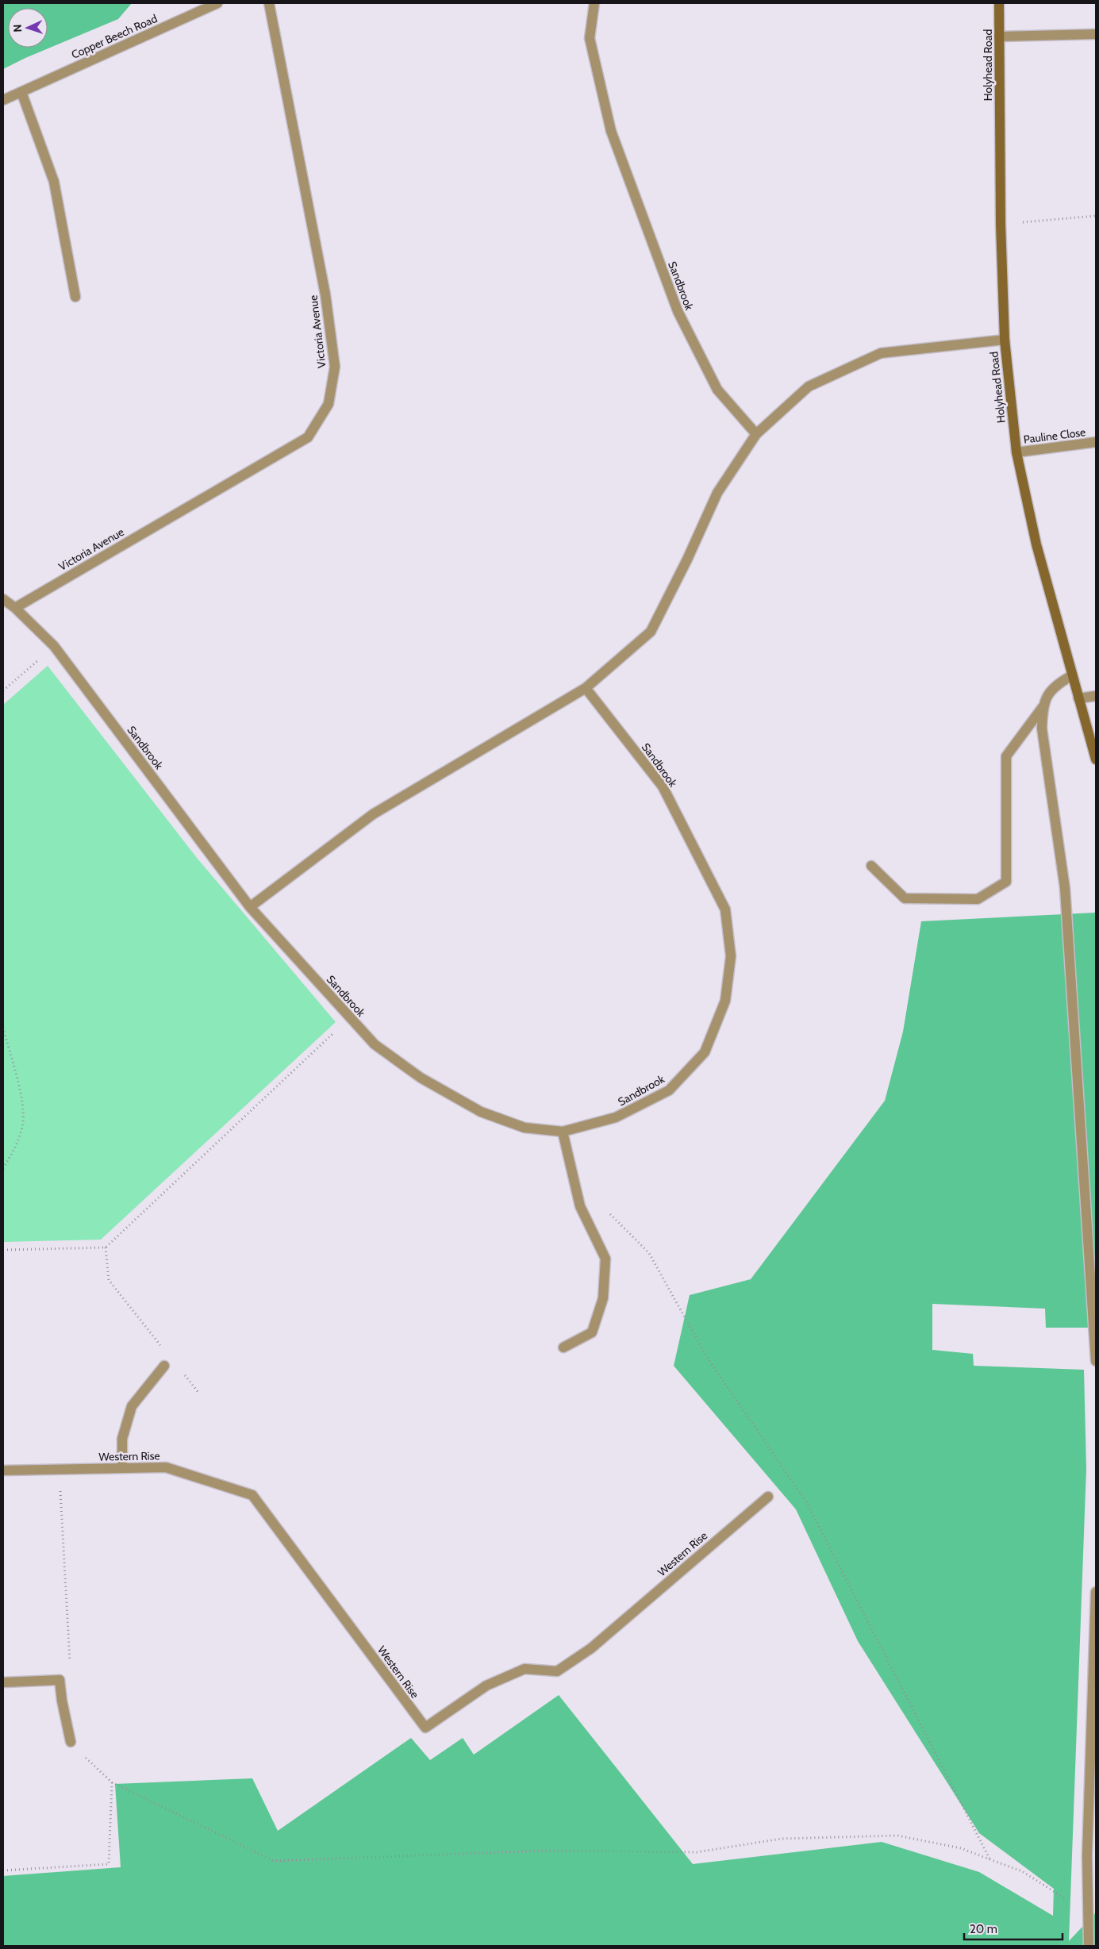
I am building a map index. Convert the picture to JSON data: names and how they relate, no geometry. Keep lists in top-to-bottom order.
{
  "streets": {
    "main road": ["Holyhead Road"],
    "street": [
      "Copper Beech Road",
      "Sandbrook",
      "Victoria Avenue",
      "Pauline Close",
      "Western Rise"
    ]
  },
  "crossings": [
    ["Holyhead Road", "Pauline Close"],
    ["Sandbrook", "Victoria Avenue"]
  ],
  "scale_bar": "20 m",
  "north": "left"
}
